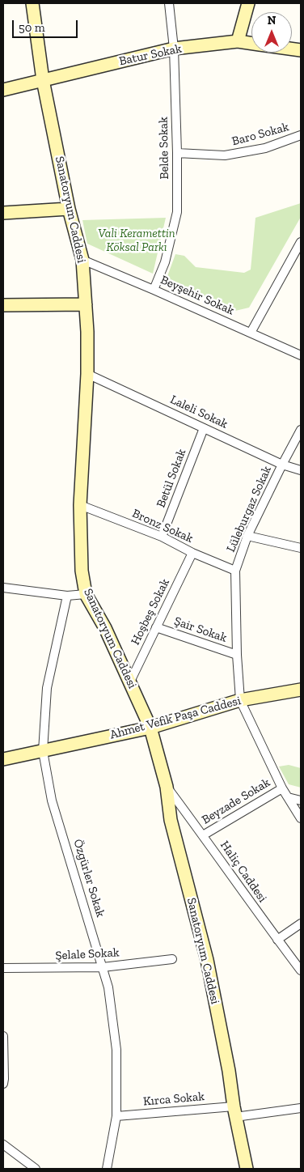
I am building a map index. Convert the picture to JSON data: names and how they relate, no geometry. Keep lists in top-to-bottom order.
{
  "streets": {
    "main road": ["Batur Sokak", "Sanatoryum Caddesi", "Ahmet Vefik Paşa Caddesi"],
    "street": [
      "Baro Sokak",
      "Belde Sokak",
      "Beyşehir Sokak",
      "Laleli Sokak",
      "Betül Sokak",
      "Lüleburgaz Sokak",
      "Bronz Sokak",
      "Hoşbeş Sokak",
      "Şair Sokak",
      "Beyzade Sokak",
      "Haliç Caddesi",
      "Özgürler Sokak",
      "Şelale Sokak",
      "Kırca Sokak"
    ]
  },
  "crossings": [
    ["Batur Sokak", "Belde Sokak"],
    ["Batur Sokak", "Sanatoryum Caddesi"],
    ["Baro Sokak", "Belde Sokak"],
    ["Belde Sokak", "Beyşehir Sokak"],
    ["Sanatoryum Caddesi", "Beyşehir Sokak"],
    ["Sanatoryum Caddesi", "Laleli Sokak"],
    ["Sanatoryum Caddesi", "Bronz Sokak"],
    ["Sanatoryum Caddesi", "Hoşbeş Sokak"],
    ["Sanatoryum Caddesi", "Ahmet Vefik Paşa Caddesi"],
    ["Sanatoryum Caddesi", "Haliç Caddesi"],
    ["Sanatoryum Caddesi", "Kırca Sokak"],
    ["Laleli Sokak", "Betül Sokak"],
    ["Laleli Sokak", "Lüleburgaz Sokak"],
    ["Betül Sokak", "Bronz Sokak"],
    ["Lüleburgaz Sokak", "Bronz Sokak"],
    ["Lüleburgaz Sokak", "Şair Sokak"],
    ["Lüleburgaz Sokak", "Ahmet Vefik Paşa Caddesi"],
    ["Bronz Sokak", "Hoşbeş Sokak"],
    ["Hoşbeş Sokak", "Şair Sokak"],
    ["Ahmet Vefik Paşa Caddesi", "Özgürler Sokak"],
    ["Beyzade Sokak", "Haliç Caddesi"],
    ["Özgürler Sokak", "Şelale Sokak"],
    ["Özgürler Sokak", "Kırca Sokak"]
  ],
  "parks": ["Vali Keramettin Köksal Parkı"],
  "scale_bar": "50 m",
  "north": "top"
}
